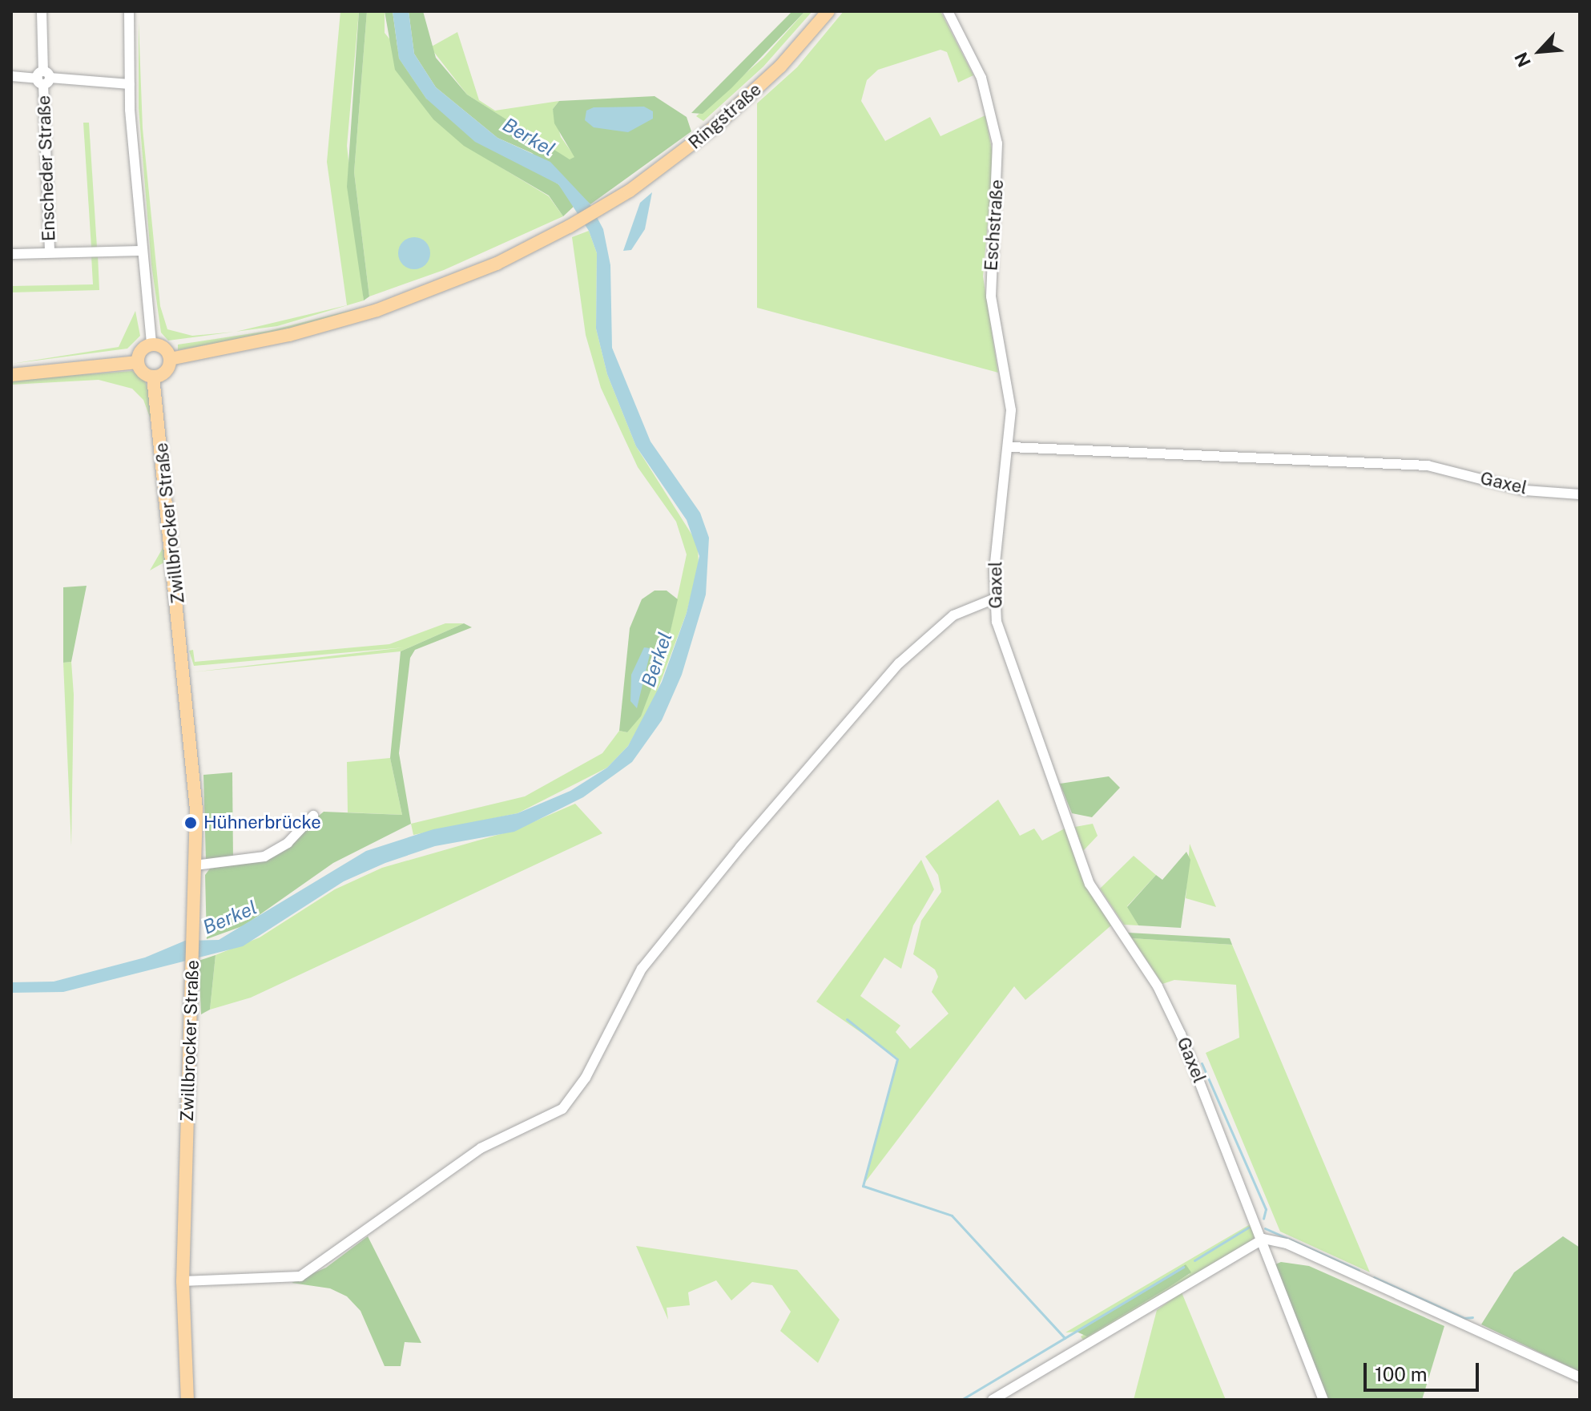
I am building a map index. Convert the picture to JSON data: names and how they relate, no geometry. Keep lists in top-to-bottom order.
{
  "streets": {
    "main road": ["Ringstraße", "Zwillbrocker Straße"],
    "street": ["Enscheder Straße", "Eschstraße", "Gaxel"]
  },
  "crossings": [
    ["Ringstraße", "Zwillbrocker Straße"],
    ["Eschstraße", "Gaxel"]
  ],
  "water": ["Berkel"],
  "places": ["Hühnerbrücke"],
  "scale_bar": "100 m",
  "north": "bottom left"
}
